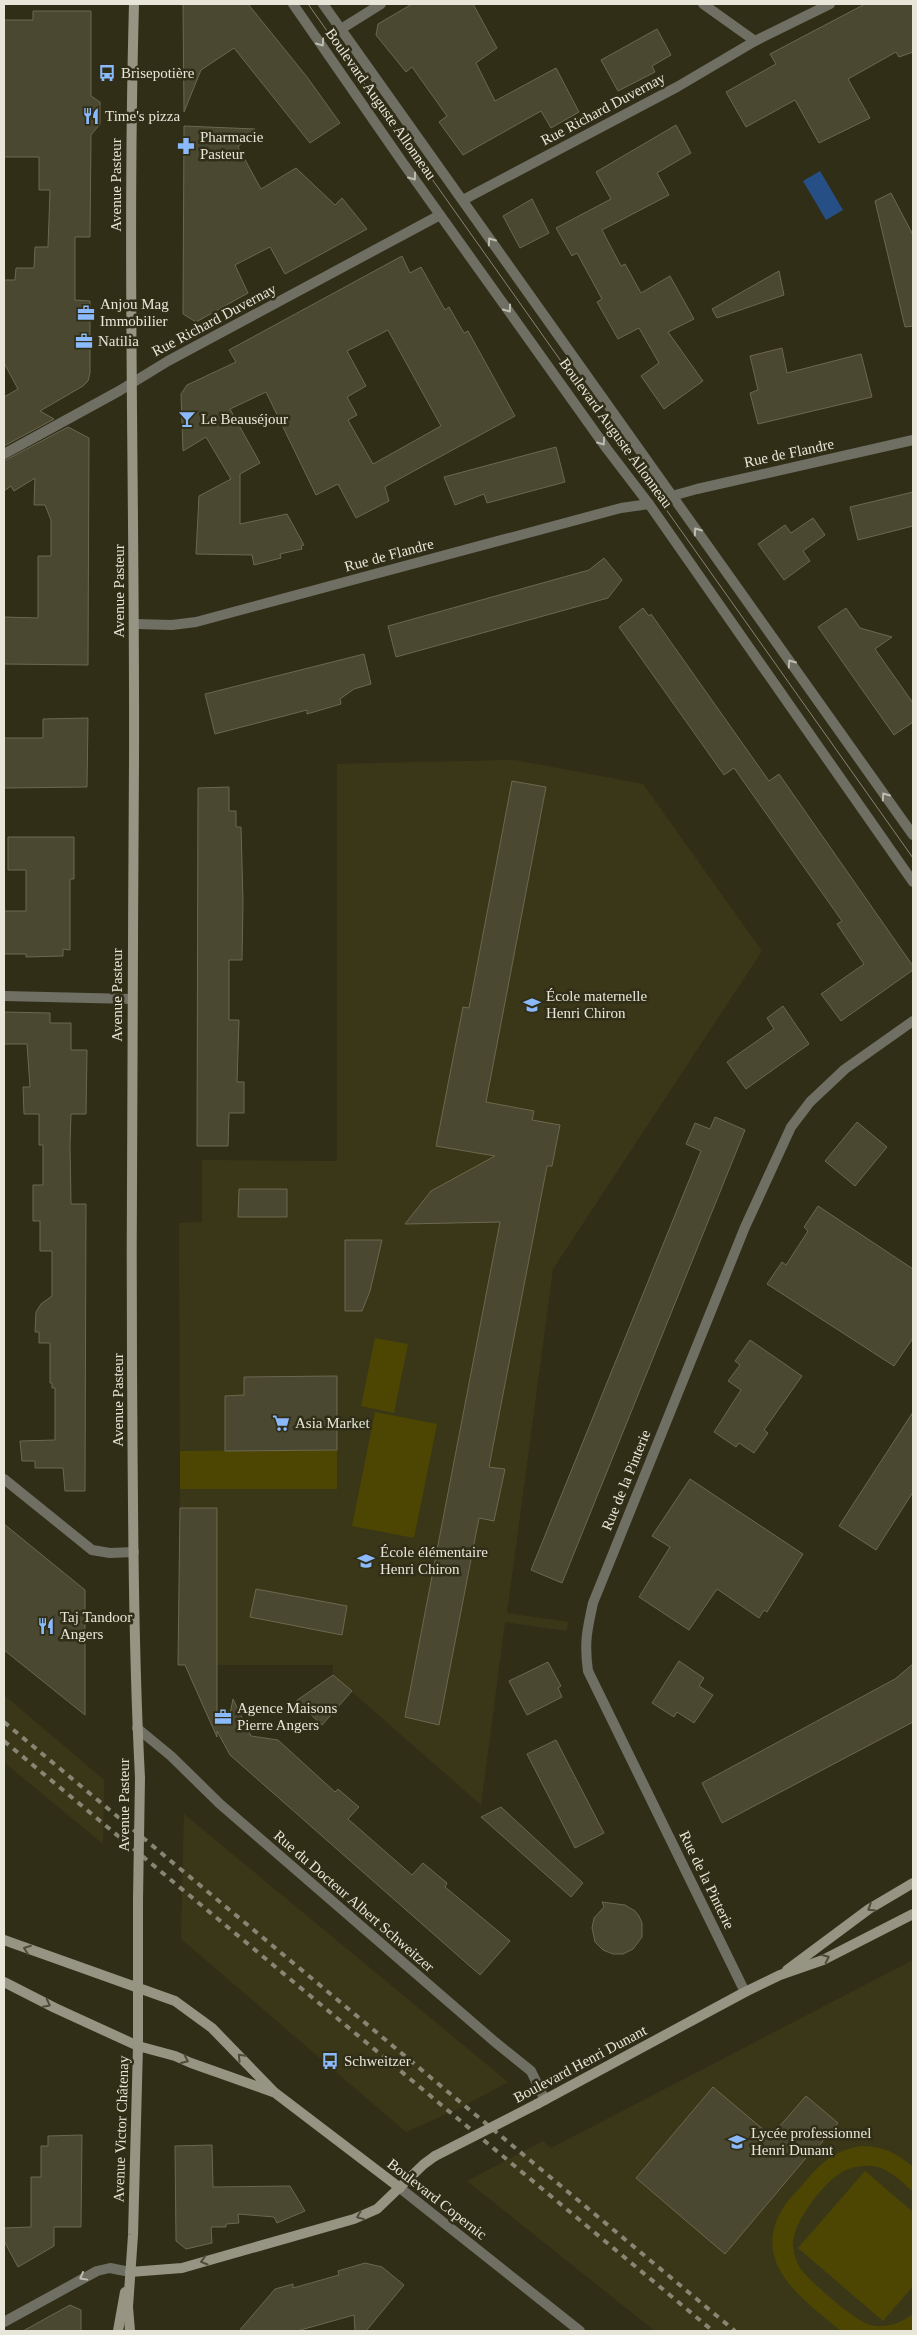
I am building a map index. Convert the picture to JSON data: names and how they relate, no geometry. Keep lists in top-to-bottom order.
{
  "streets": {
    "main road": [
      "Avenue Pasteur",
      "Boulevard Henri Dunant",
      "Avenue Victor Châtenay",
      "Boulevard Copernic"
    ],
    "street": [
      "Boulevard Auguste Allonneau",
      "Rue Richard Duvernay",
      "Rue de Flandre",
      "Rue de la Pinterie",
      "Rue du Docteur Albert Schweitzer"
    ]
  },
  "crossings": [
    ["Boulevard Auguste Allonneau", "Rue Richard Duvernay"],
    ["Boulevard Auguste Allonneau", "Rue de Flandre"],
    ["Rue Richard Duvernay", "Avenue Pasteur"],
    ["Avenue Pasteur", "Rue de Flandre"],
    ["Avenue Pasteur", "Rue du Docteur Albert Schweitzer"],
    ["Avenue Pasteur", "Avenue Victor Châtenay"],
    ["Avenue Pasteur", "Boulevard Copernic"],
    ["Rue de la Pinterie", "Boulevard Henri Dunant"],
    ["Rue du Docteur Albert Schweitzer", "Boulevard Henri Dunant"],
    ["Boulevard Henri Dunant", "Avenue Victor Châtenay"],
    ["Boulevard Henri Dunant", "Boulevard Copernic"],
    ["Avenue Victor Châtenay", "Boulevard Copernic"]
  ],
  "places": {
    "bus stop": ["Brisepotière", "Schweitzer"],
    "restaurant": ["Time's pizza", "Taj Tandoor Angers"],
    "pharmacy": ["Pharmacie Pasteur"],
    "office": ["Anjou Mag Immobilier", "Natilia", "Agence Maisons Pierre Angers"],
    "bar": ["Le Beauséjour"],
    "school or university": ["École maternelle Henri Chiron", "École élémentaire Henri Chiron", "Lycée professionnel Henri Dunant"],
    "supermarket": ["Asia Market"]
  }
}
